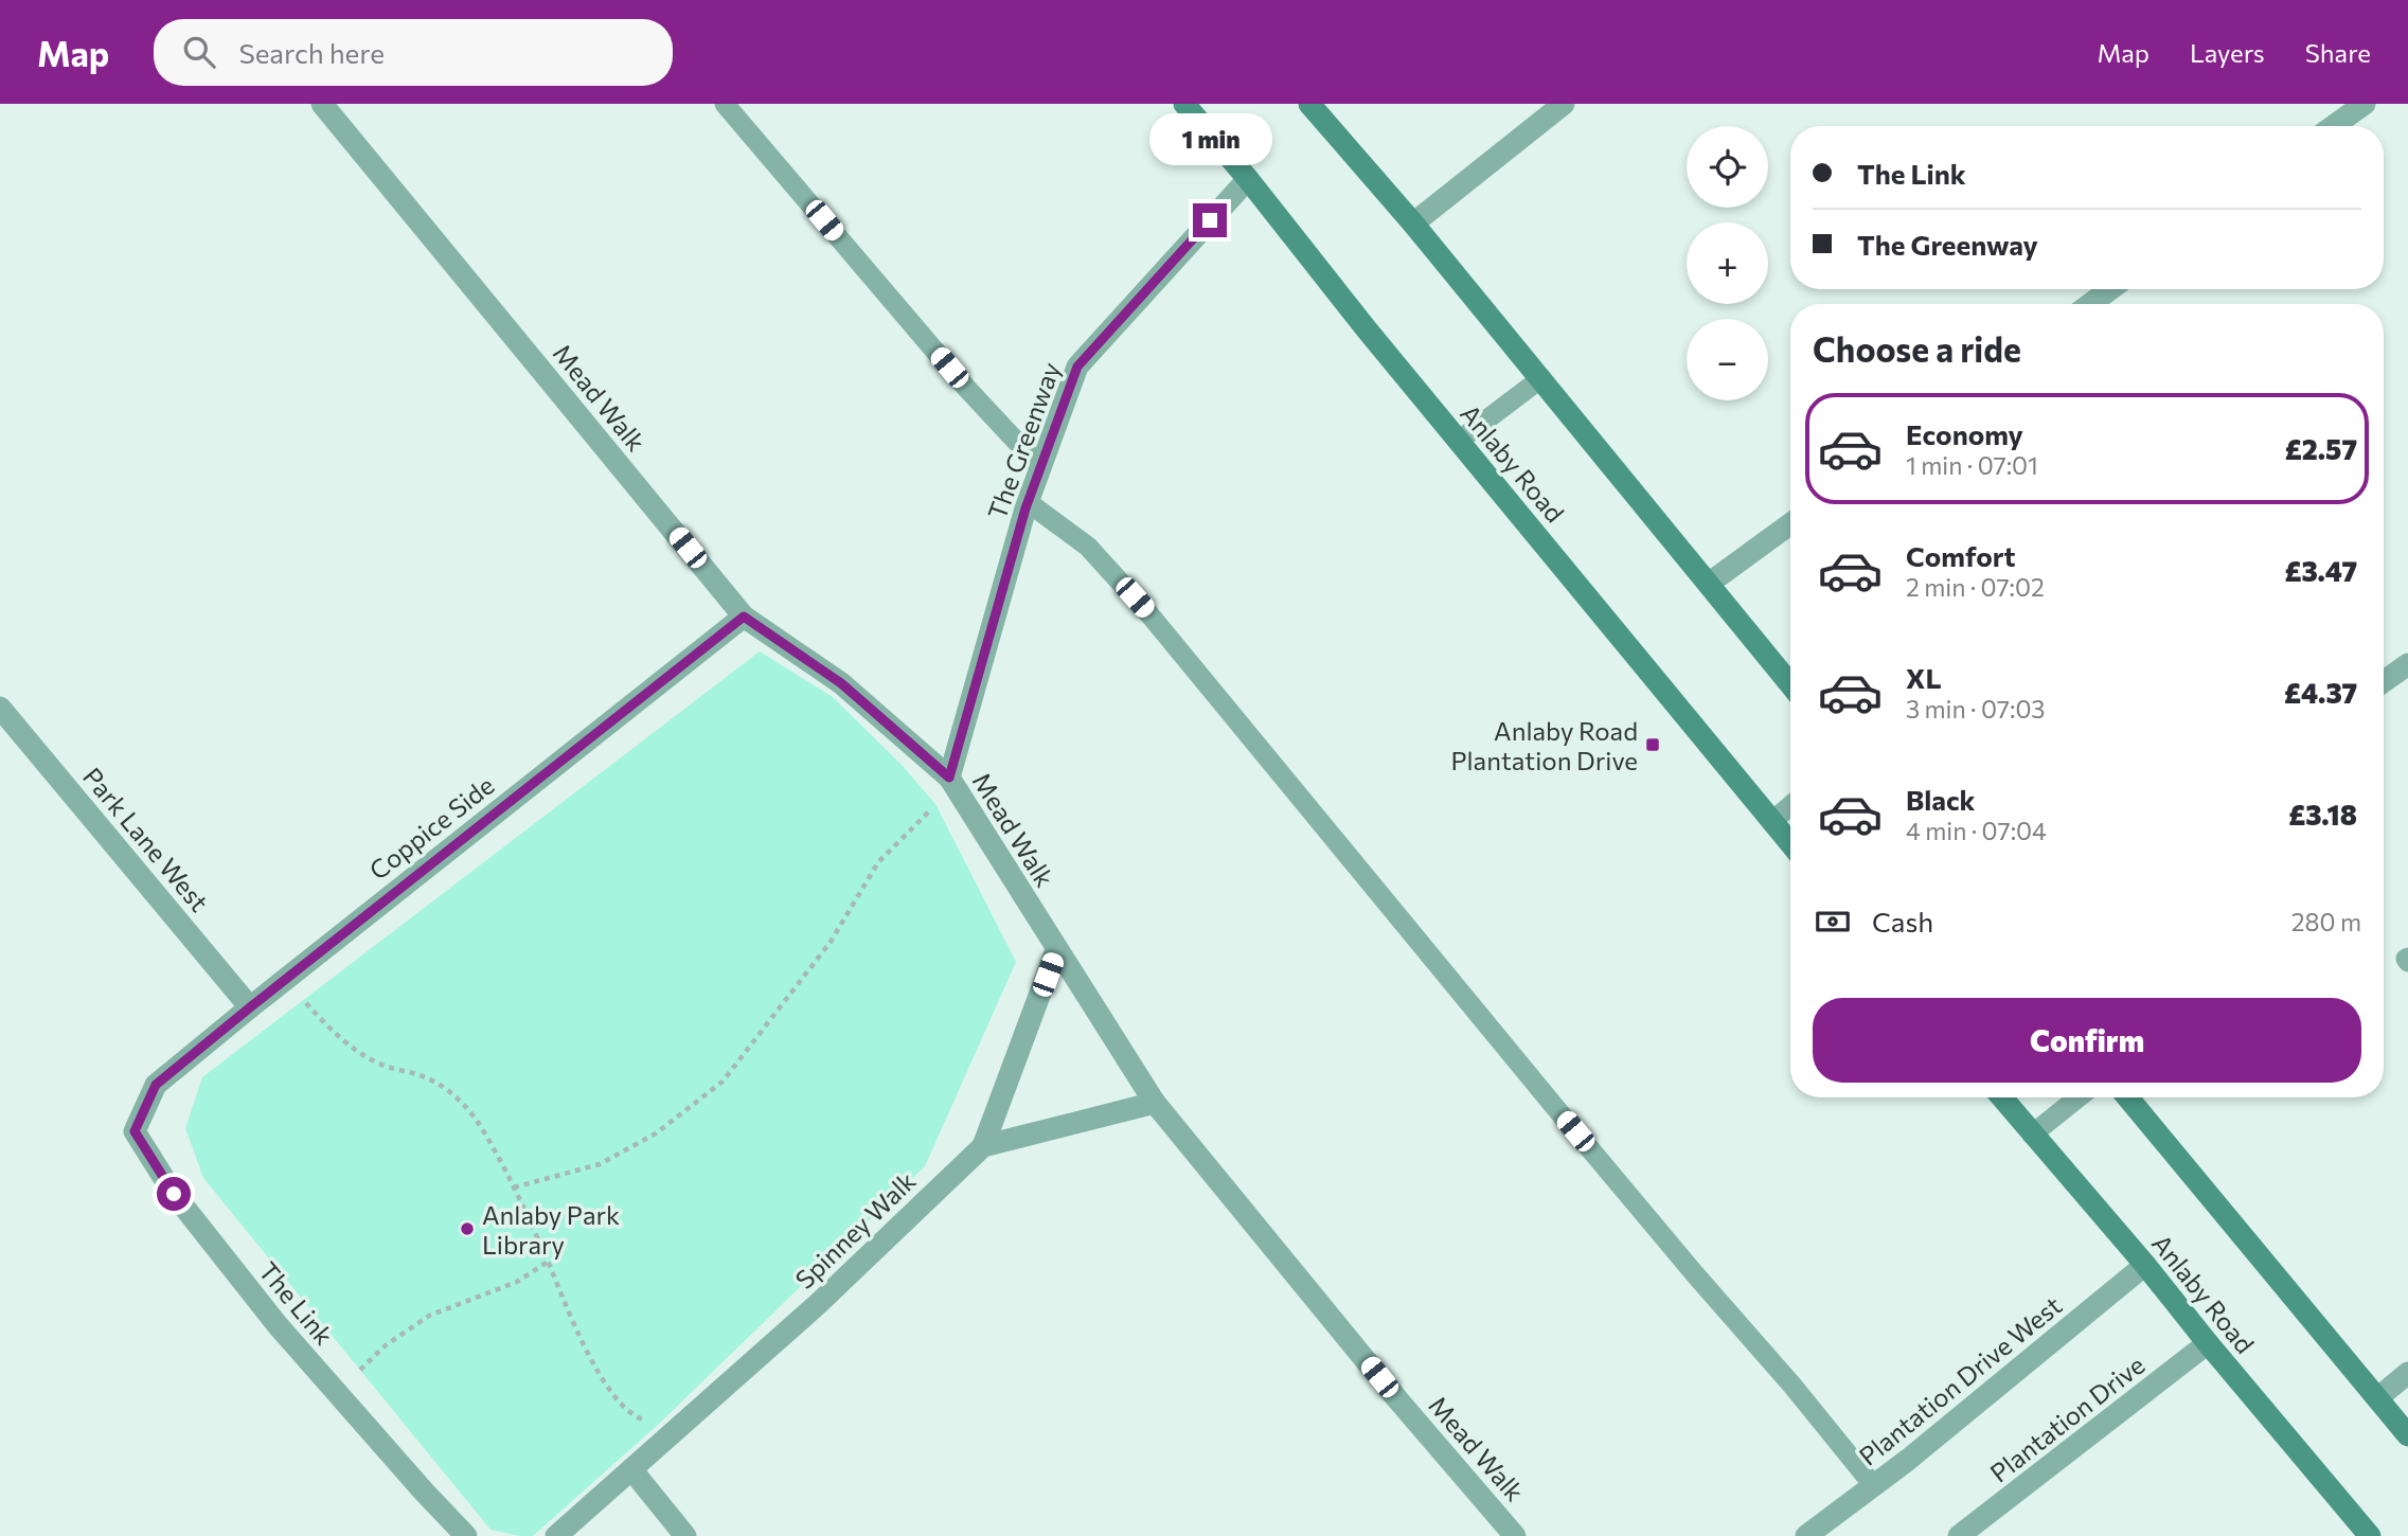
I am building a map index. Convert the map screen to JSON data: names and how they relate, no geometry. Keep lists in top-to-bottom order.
{
  "streets": {
    "main road": ["Anlaby Road"],
    "street": [
      "Mead Walk",
      "The Greenway",
      "Coppice Side",
      "Park Lane West",
      "Spinney Walk",
      "The Link",
      "Plantation Drive West",
      "Plantation Drive"
    ]
  },
  "crossings": [
    ["Mead Walk", "The Greenway"],
    ["Mead Walk", "Coppice Side"],
    ["Mead Walk", "Spinney Walk"],
    ["The Greenway", "Anlaby Road"],
    ["Anlaby Road", "Plantation Drive West"],
    ["Anlaby Road", "Plantation Drive"],
    ["Coppice Side", "Park Lane West"],
    ["Coppice Side", "The Link"]
  ],
  "places": {
    "transit": ["Anlaby Road Plantation Drive"],
    "other": ["Anlaby Park Library"]
  },
  "page": {
    "header": "Map",
    "search": "Search here",
    "nav": ["Map", "Layers", "Share"],
    "bubble": "1 min",
    "map_buttons": ["+", "−"],
    "banner": ["The Link", "The Greenway"],
    "heading": "Choose a ride",
    "list": [
      {
        "name": "Economy",
        "note": "1 min · 07:01",
        "value": "£2.57"
      },
      {
        "name": "Comfort",
        "note": "2 min · 07:02",
        "value": "£3.47"
      },
      {
        "name": "XL",
        "note": "3 min · 07:03",
        "value": "£4.37"
      },
      {
        "name": "Black",
        "note": "4 min · 07:04",
        "value": "£3.18"
      }
    ],
    "pay": ["Cash", "280 m"],
    "buttons": "Confirm"
  }
}
